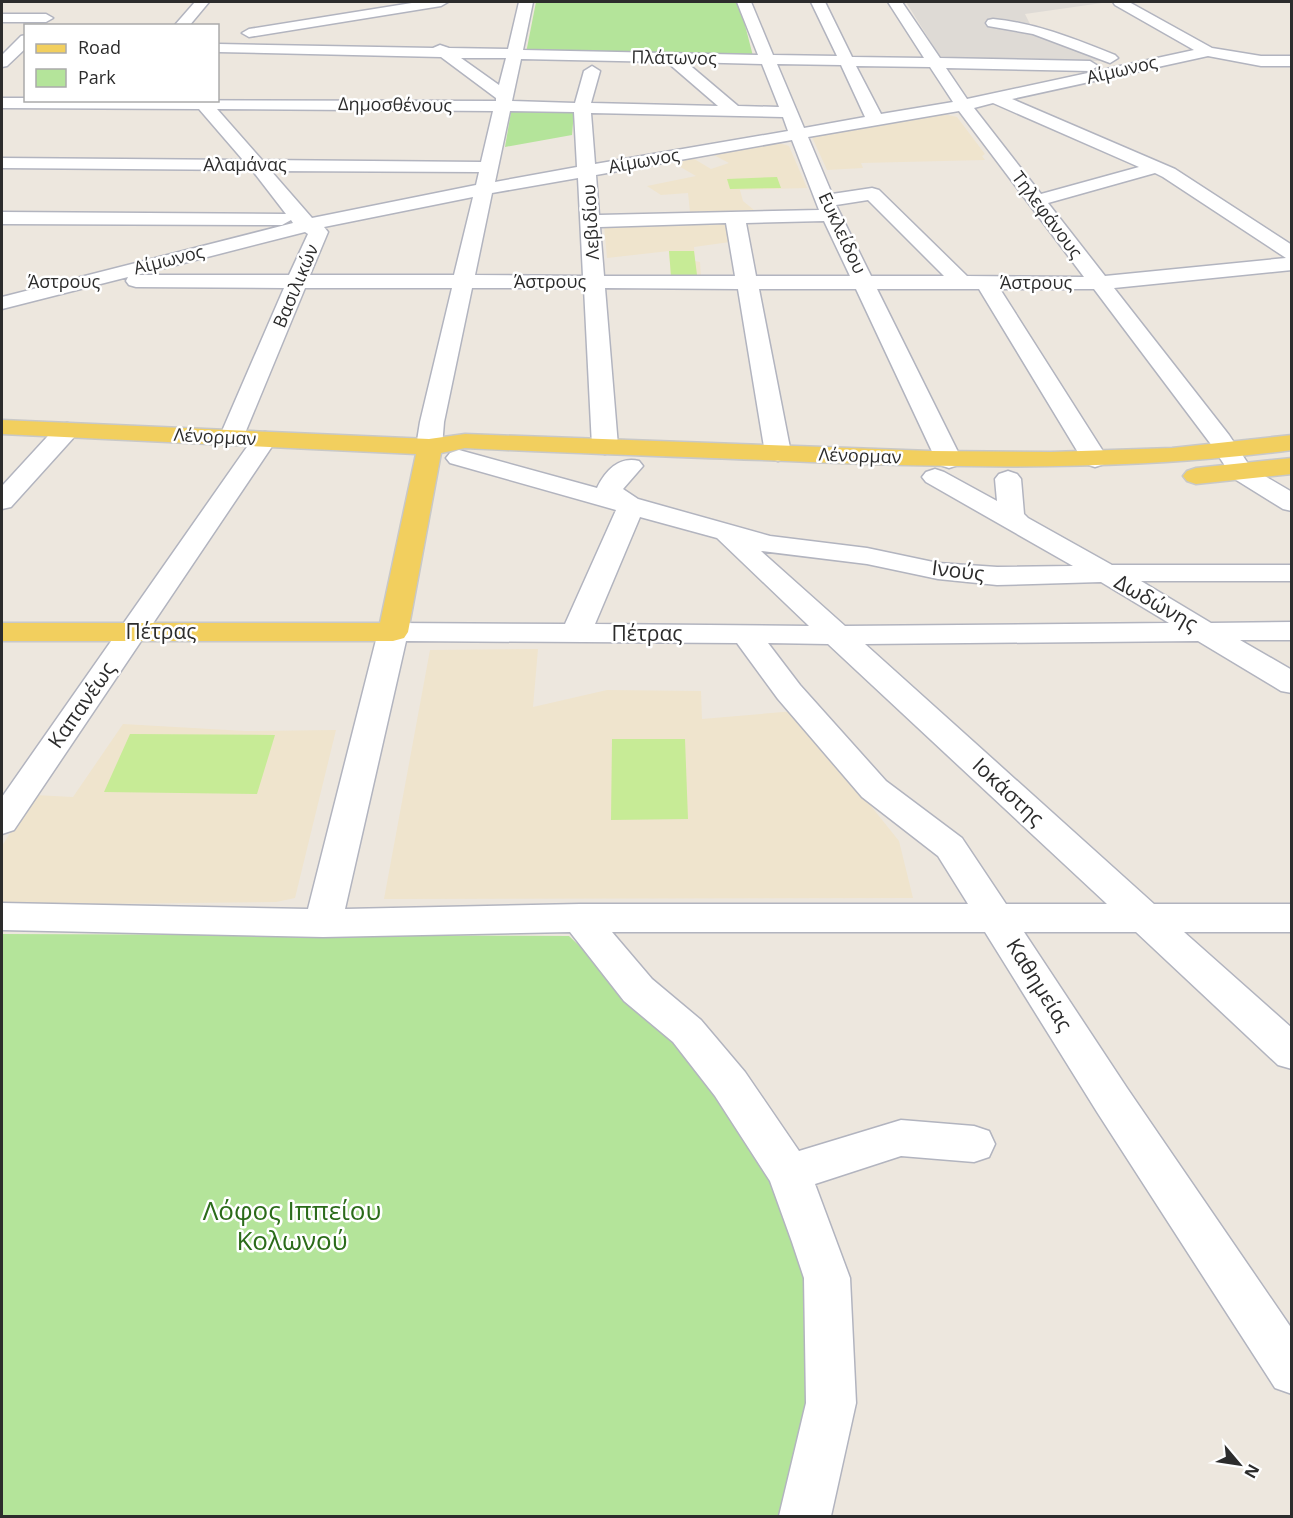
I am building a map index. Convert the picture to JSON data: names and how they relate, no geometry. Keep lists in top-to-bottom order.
{
  "streets": {
    "main road": ["Λένορμαν", "Πέτρας"],
    "street": [
      "Πλάτωνος",
      "Αίμωνος",
      "Δημοσθένους",
      "Αλαμάνας",
      "Τηλεφάνους",
      "Λεβιδίου",
      "Ευκλείδου",
      "Άστρους",
      "Βασιλικών",
      "Ινούς",
      "Δωδώνης",
      "Καπανέως",
      "Ιοκάστης",
      "Καθημείας"
    ]
  },
  "crossings": [
    ["Πλάτωνος", "Αίμωνος"],
    ["Πλάτωνος", "Τηλεφάνους"],
    ["Πλάτωνος", "Ευκλείδου"],
    ["Αίμωνος", "Αλαμάνας"],
    ["Αίμωνος", "Τηλεφάνους"],
    ["Αίμωνος", "Λεβιδίου"],
    ["Αίμωνος", "Ευκλείδου"],
    ["Αίμωνος", "Άστρους"],
    ["Αίμωνος", "Βασιλικών"],
    ["Δημοσθένους", "Λεβιδίου"],
    ["Δημοσθένους", "Ευκλείδου"],
    ["Δημοσθένους", "Βασιλικών"],
    ["Αλαμάνας", "Βασιλικών"],
    ["Τηλεφάνους", "Άστρους"],
    ["Τηλεφάνους", "Λένορμαν"],
    ["Λεβιδίου", "Άστρους"],
    ["Λεβιδίου", "Λένορμαν"],
    ["Ευκλείδου", "Άστρους"],
    ["Ευκλείδου", "Λένορμαν"],
    ["Ευκλείδου", "Δωδώνης"],
    ["Άστρους", "Βασιλικών"],
    ["Βασιλικών", "Λένορμαν"],
    ["Λένορμαν", "Ινούς"],
    ["Λένορμαν", "Δωδώνης"],
    ["Λένορμαν", "Καπανέως"],
    ["Ινούς", "Δωδώνης"],
    ["Ινούς", "Ιοκάστης"],
    ["Δωδώνης", "Πέτρας"],
    ["Πέτρας", "Καπανέως"],
    ["Πέτρας", "Ιοκάστης"],
    ["Πέτρας", "Καθημείας"]
  ],
  "parks": ["Λόφος Ιππείου Κολωνού"],
  "legend": ["Road", "Park"],
  "north": "bottom right"
}
